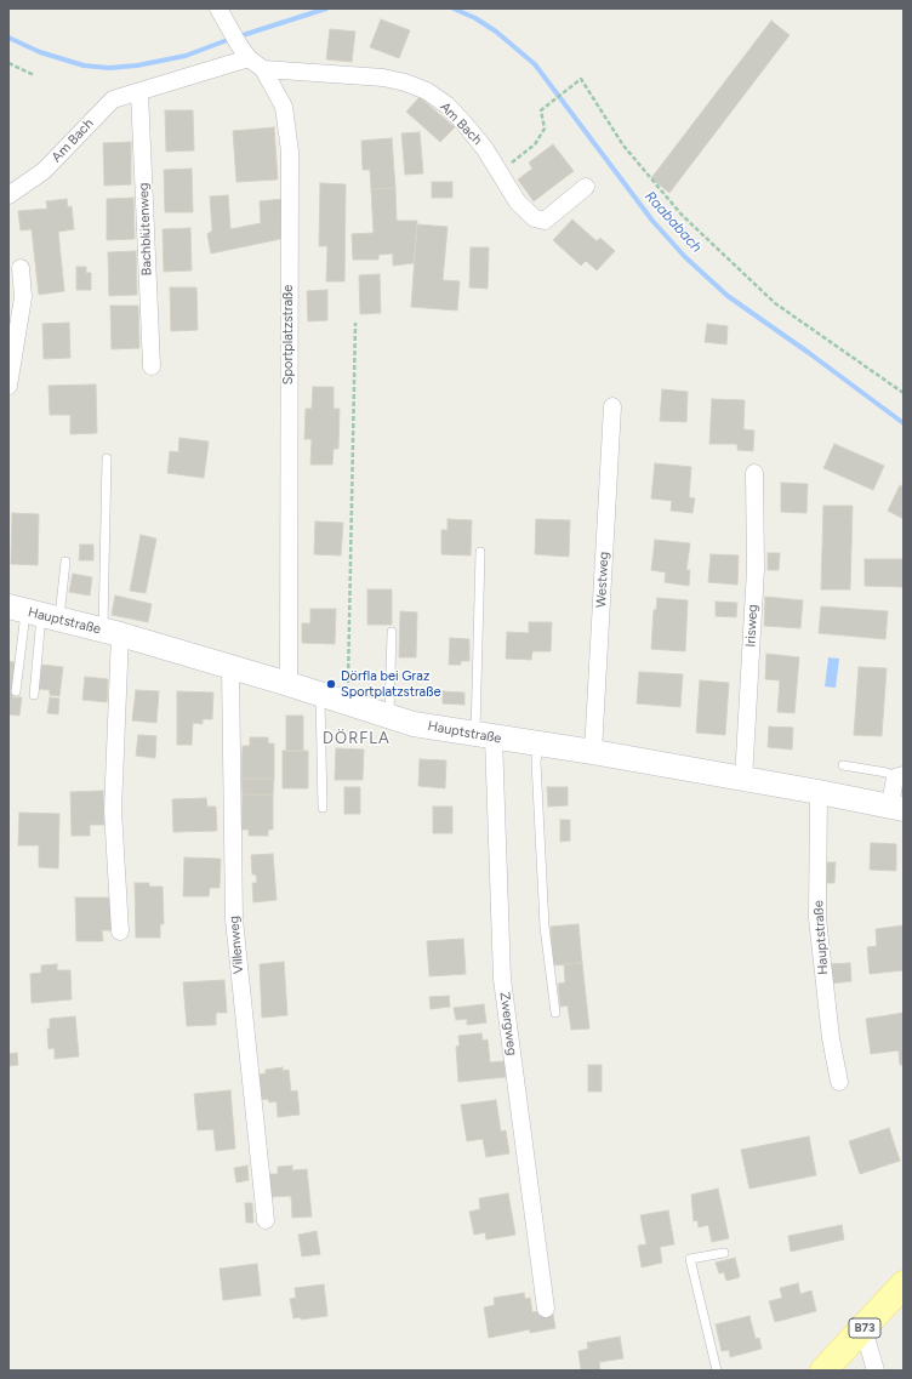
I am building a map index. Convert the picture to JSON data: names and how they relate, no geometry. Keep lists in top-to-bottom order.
{
  "streets": {
    "main road": ["Hauptstraße", "B73"],
    "street": [
      "Am Bach",
      "Bachblütenweg",
      "Sportplatzstraße",
      "Westweg",
      "Irisweg",
      "Villenweg",
      "Zwergweg"
    ]
  },
  "crossings": [
    ["Am Bach", "Bachblütenweg"],
    ["Am Bach", "Sportplatzstraße"],
    ["Sportplatzstraße", "Hauptstraße"],
    ["Westweg", "Hauptstraße"],
    ["Hauptstraße", "Irisweg"],
    ["Hauptstraße", "Villenweg"],
    ["Hauptstraße", "Zwergweg"]
  ],
  "districts": ["DÖRFLA"],
  "water": ["Raababach"],
  "places": ["Dörfla bei Graz Sportplatzstraße"]
}
